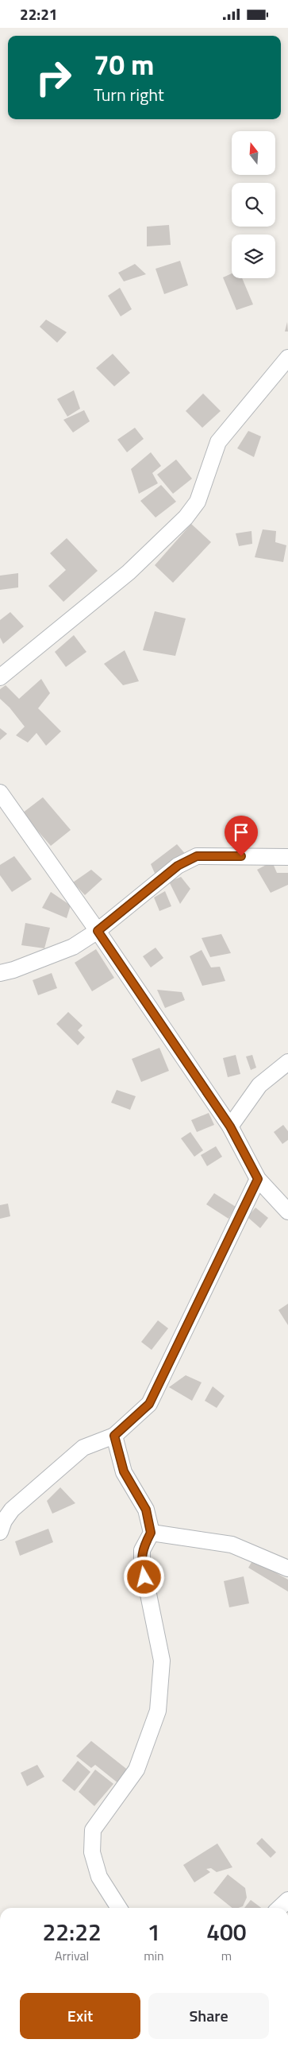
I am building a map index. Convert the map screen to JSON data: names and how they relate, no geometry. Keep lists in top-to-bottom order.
{
  "north": "top",
  "page": {
    "status": "22:21",
    "turn": ["70 m", "Turn right"],
    "eta": [
      "22:22",
      "Arrival",
      "1",
      "min",
      "400",
      "m"
    ],
    "buttons": ["Exit", "Share"]
  }
}
